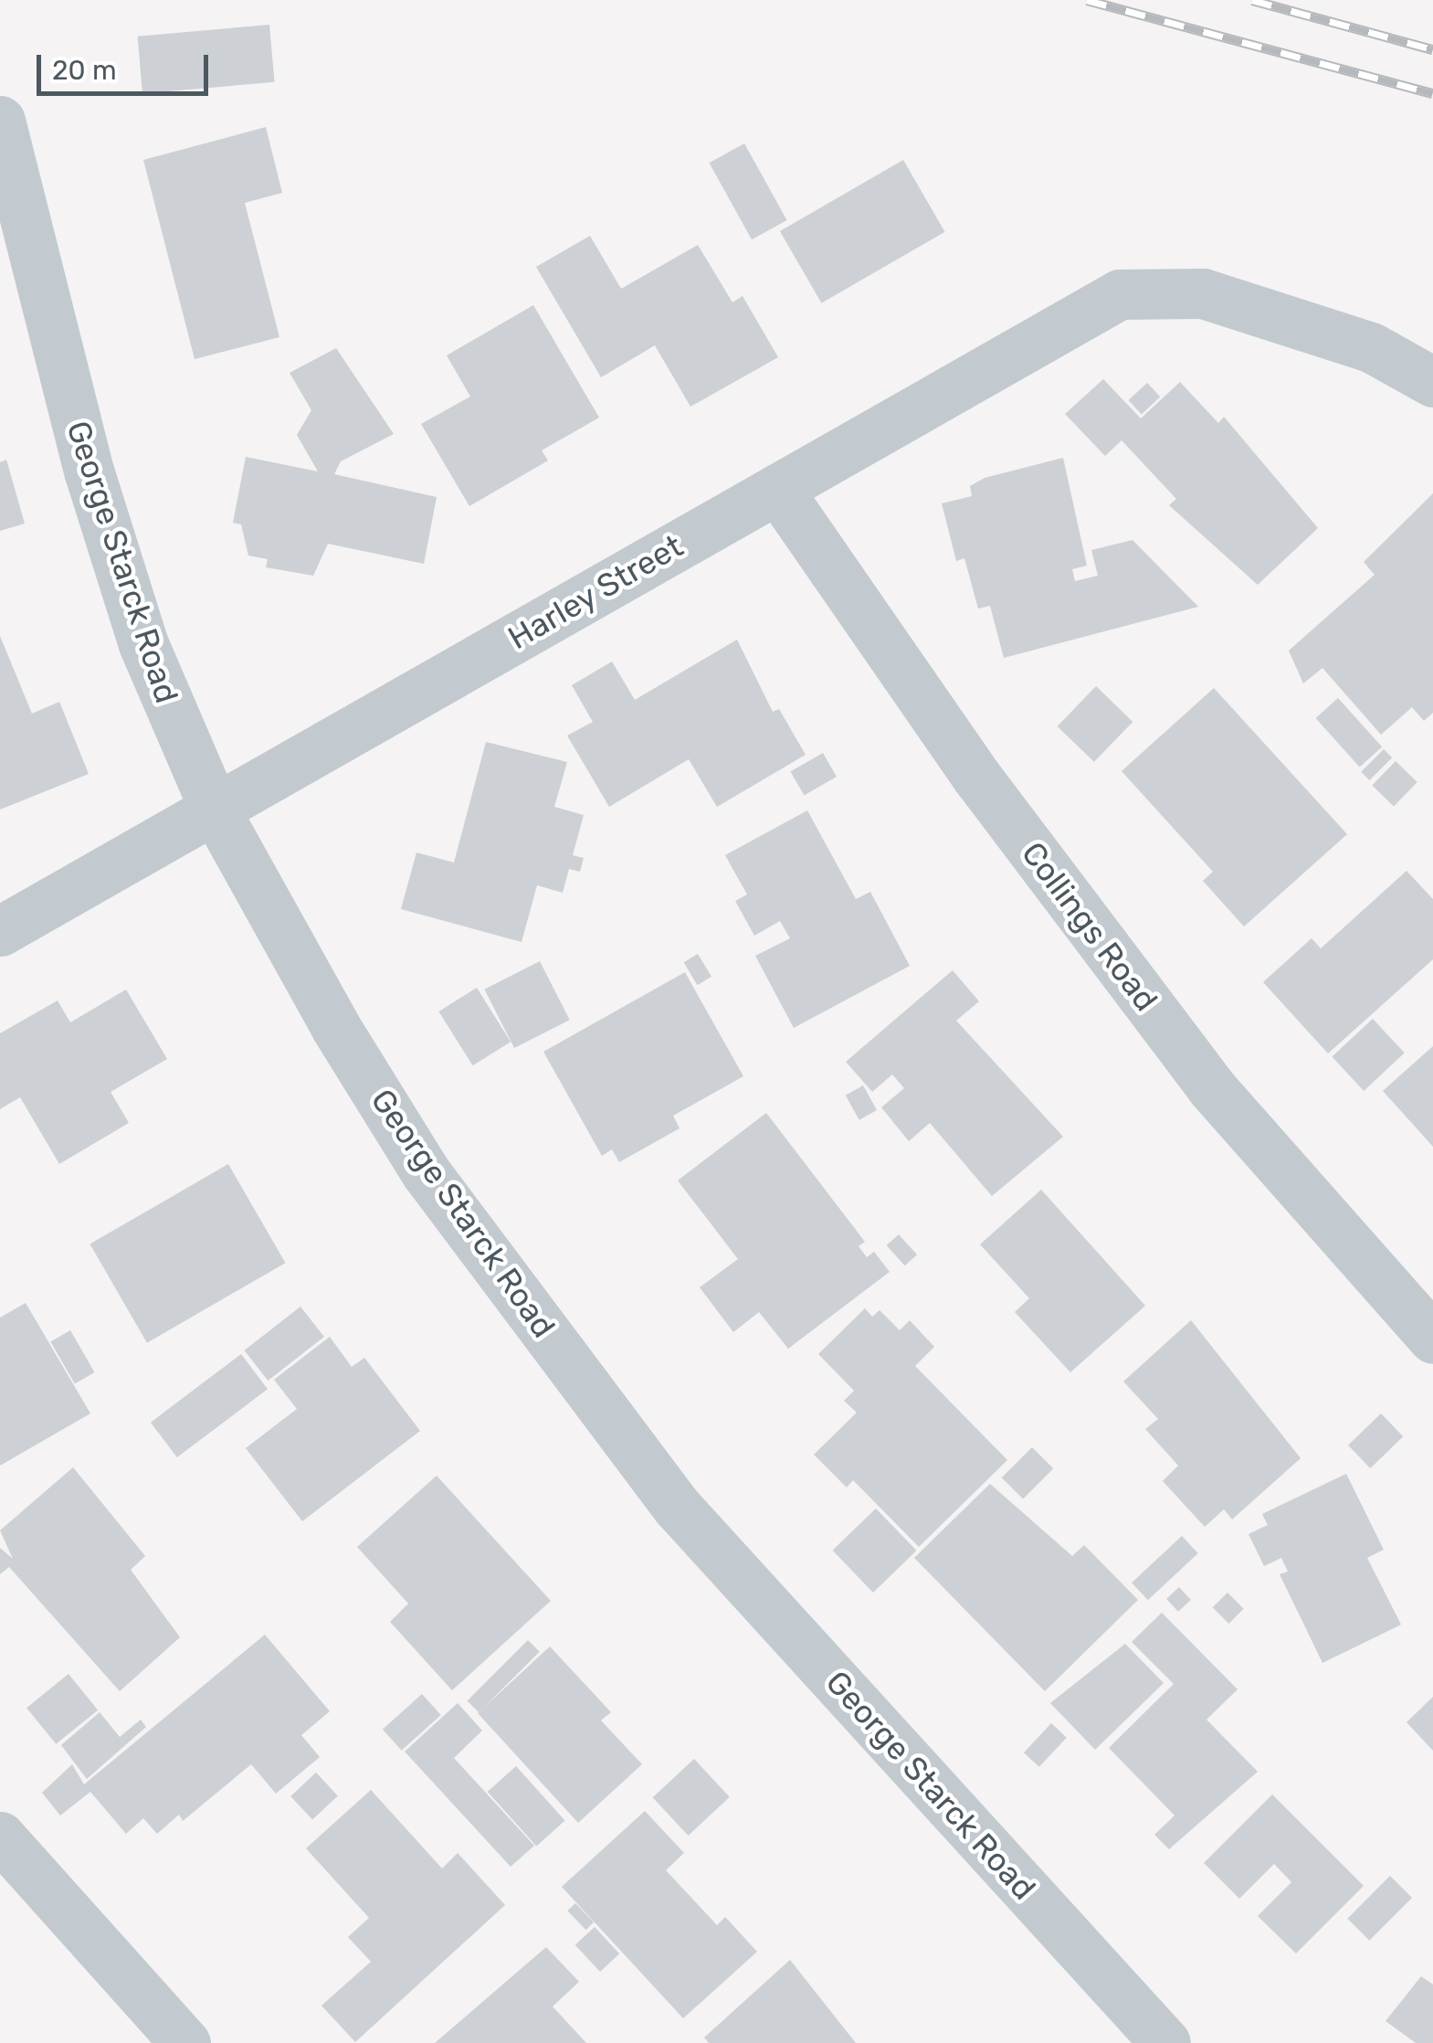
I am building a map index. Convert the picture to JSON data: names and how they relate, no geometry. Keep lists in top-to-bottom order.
{
  "streets": {
    "street": ["George Starck Road", "Harley Street", "Collings Road"]
  },
  "crossings": [
    ["George Starck Road", "Harley Street"],
    ["Harley Street", "Collings Road"]
  ],
  "scale_bar": "20 m"
}
